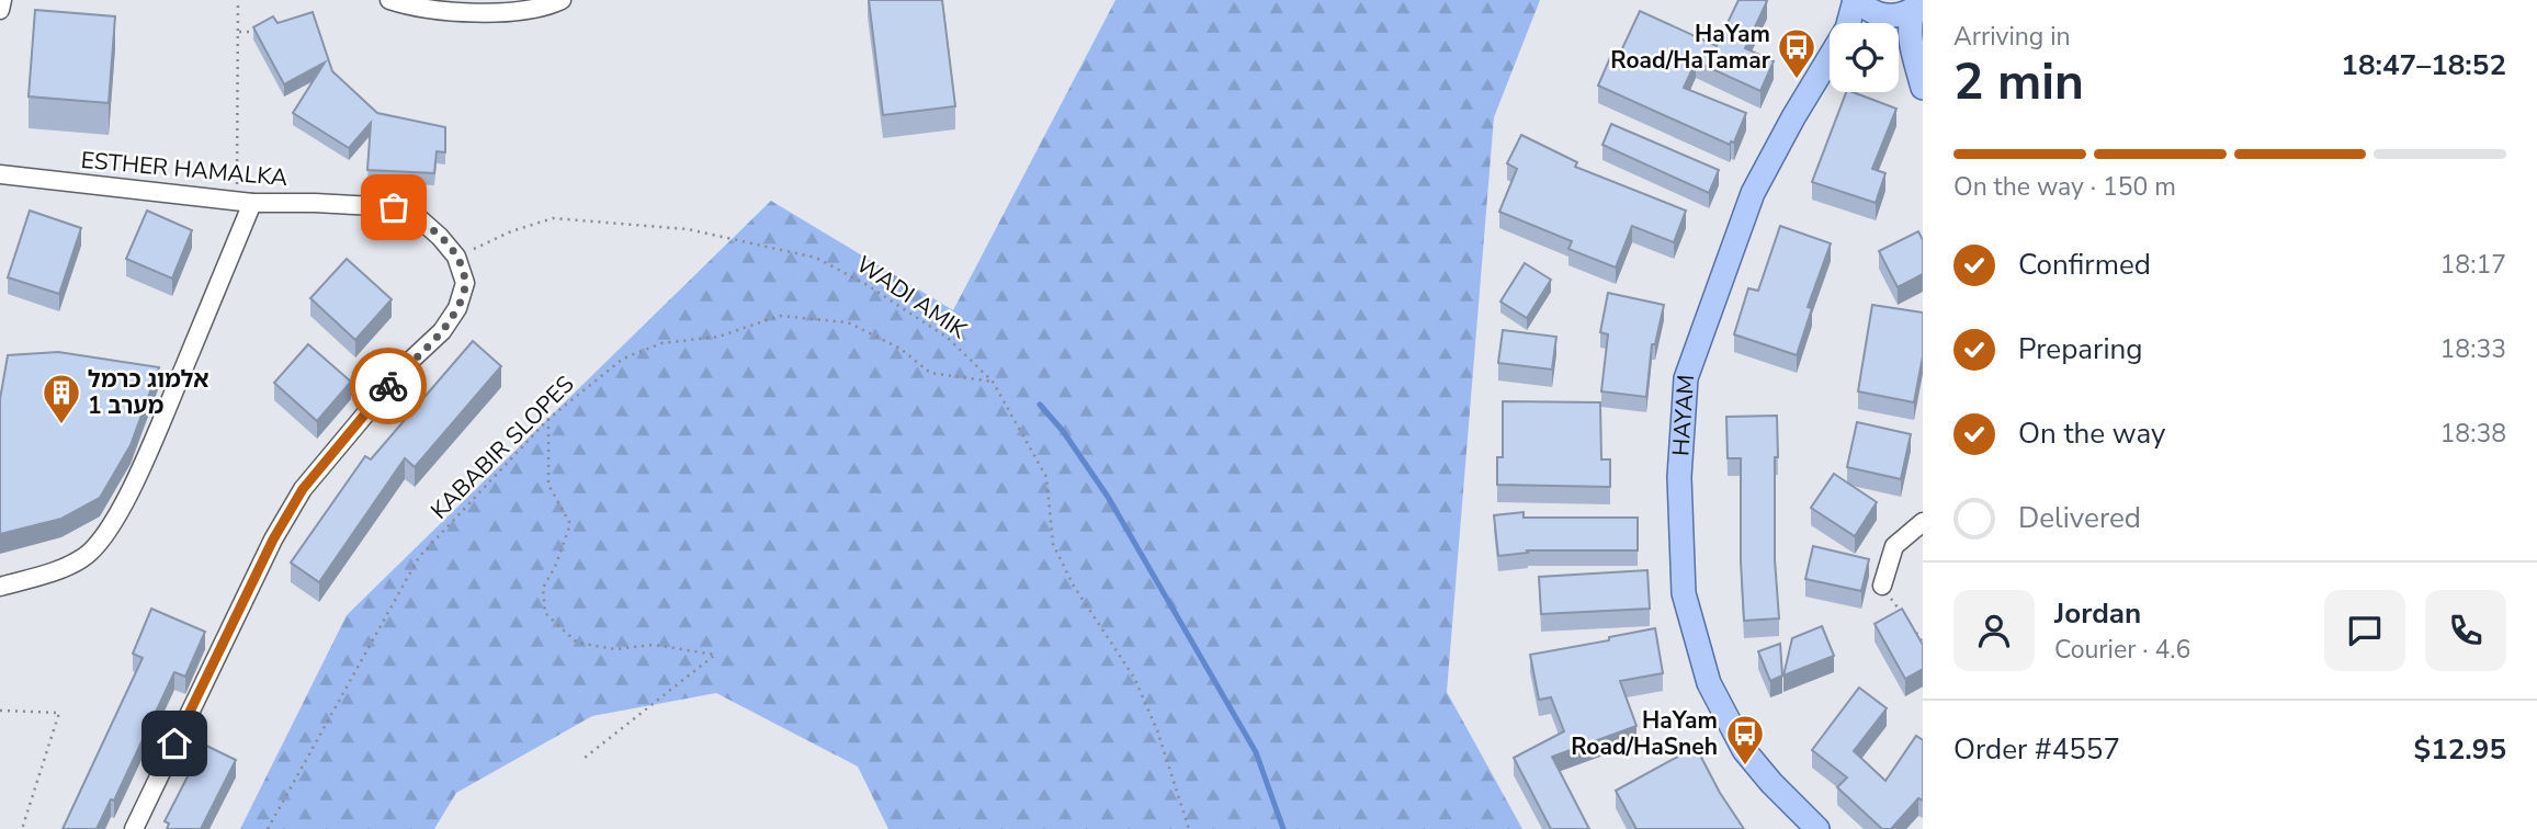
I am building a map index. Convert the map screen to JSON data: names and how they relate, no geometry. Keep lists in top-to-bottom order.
{
  "streets": {
    "main road": ["HAYAM"],
    "street": ["ESTHER HAMALKA"],
    "path": ["WADI AMIK", "KABABIR SLOPES"]
  },
  "crossings": [
    ["ESTHER HAMALKA", "WADI AMIK"],
    ["WADI AMIK", "KABABIR SLOPES"]
  ],
  "places": {
    "bus stop": ["HaYam Road/HaTamar", "HaYam Road/HaSneh"],
    "building": ["אלמוג כרמל מערב 1"]
  },
  "page": {
    "heading": ["2 min", "Arriving in", "18:47–18:52"],
    "panel": [
      "Jordan",
      "Courier · 4.6",
      "Order #4557",
      "$12.95"
    ],
    "bar": "On the way · 150 m",
    "list": [
      ["Confirmed", "18:17"],
      ["Preparing", "18:33"],
      ["On the way", "18:38"],
      "Delivered"
    ]
  }
}
